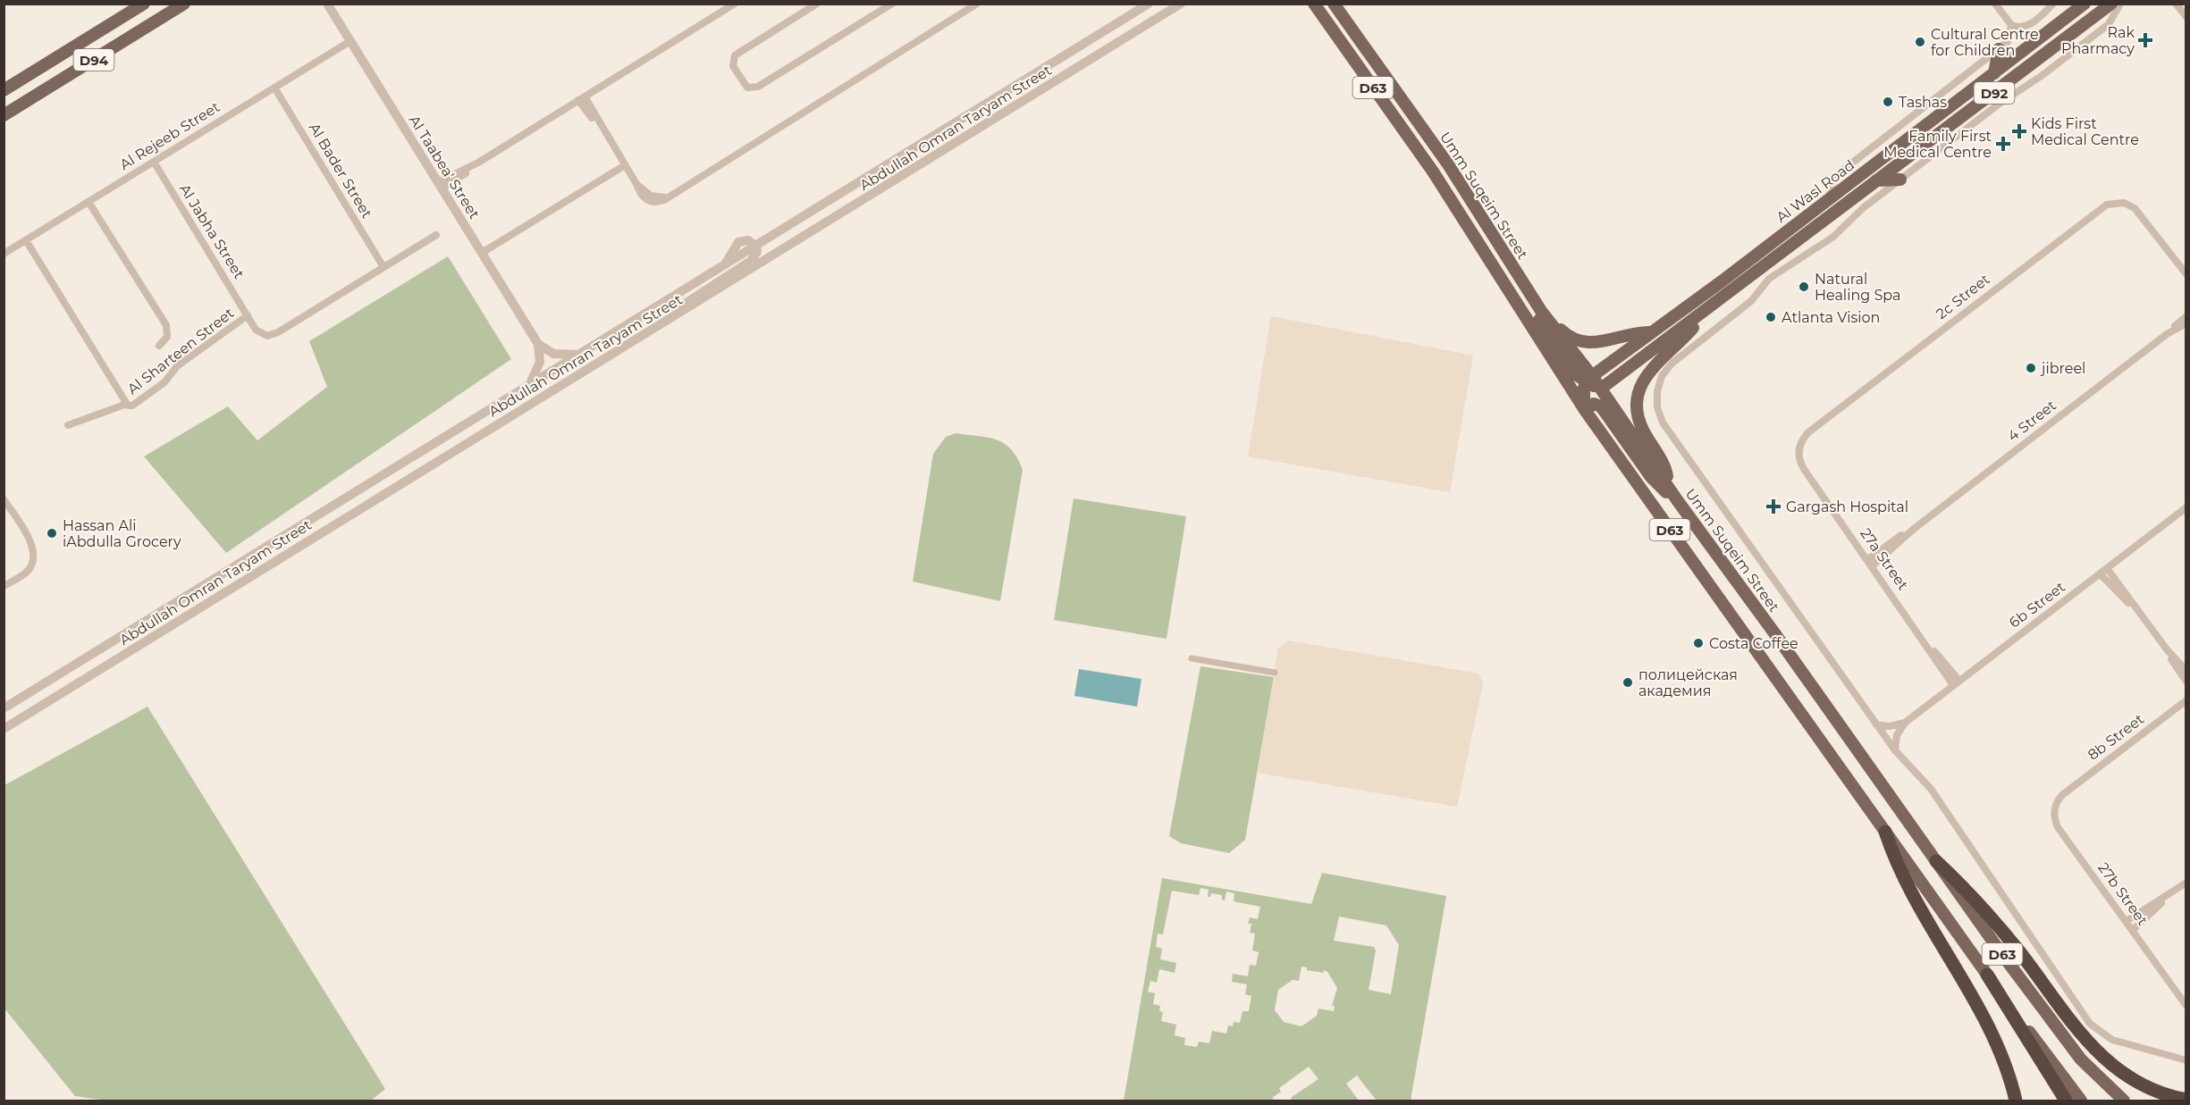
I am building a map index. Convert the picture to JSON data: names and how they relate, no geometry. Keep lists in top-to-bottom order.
{
  "streets": {
    "main road": [
      "D94",
      "D63",
      "D92",
      "Al Wasl Road",
      "Umm Suqeim Street"
    ],
    "street": [
      "Abdullah Omran Taryam Street",
      "Al Rejeeb Street",
      "Al Taabea' Street",
      "Al Bader Street",
      "Al Jabha Street",
      "2c Street",
      "Al Sharteen Street",
      "4 Street",
      "27a Street",
      "6b Street",
      "8b Street",
      "27b Street"
    ]
  },
  "crossings": [
    ["Al Rejeeb Street", "Al Taabea' Street"],
    ["Al Rejeeb Street", "Al Bader Street"],
    ["Al Rejeeb Street", "Al Jabha Street"],
    ["Al Rejeeb Street", "Al Sharteen Street"],
    ["Al Bader Street", "Al Sharteen Street"],
    ["Al Wasl Road", "Umm Suqeim Street"],
    ["Al Jabha Street", "Al Sharteen Street"],
    ["2c Street", "27a Street"],
    ["4 Street", "27a Street"],
    ["27a Street", "6b Street"],
    ["8b Street", "27b Street"]
  ],
  "places": {
    "health": [
      "Rak Pharmacy",
      "Kids First Medical Centre",
      "Family First Medical Centre",
      "Gargash Hospital"
    ],
    "other": [
      "Cultural Centre for Children",
      "Tashas",
      "Natural Healing Spa",
      "Atlanta Vision",
      "jibreel",
      "Hassan Ali iAbdulla Grocery",
      "Costa Coffee",
      "полицейская академия"
    ]
  }
}
